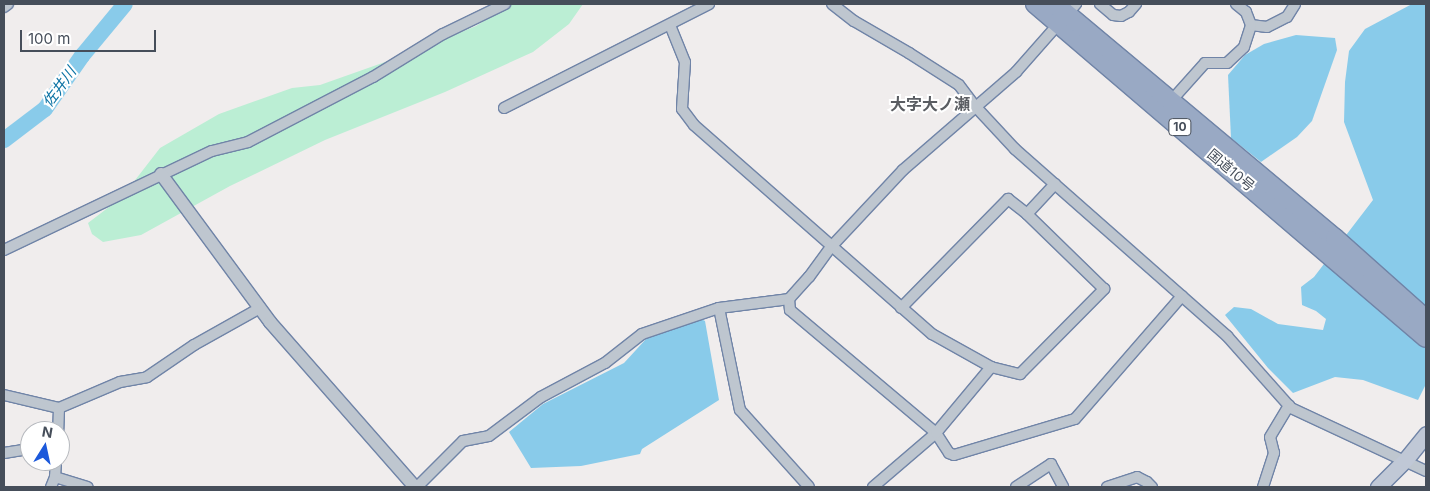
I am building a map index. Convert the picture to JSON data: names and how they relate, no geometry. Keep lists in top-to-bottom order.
{
  "streets": {
    "highway": ["10", "国道10号"]
  },
  "districts": ["大字大ノ瀬"],
  "water": ["佐井川"],
  "scale_bar": "100 m",
  "north": "top"
}
